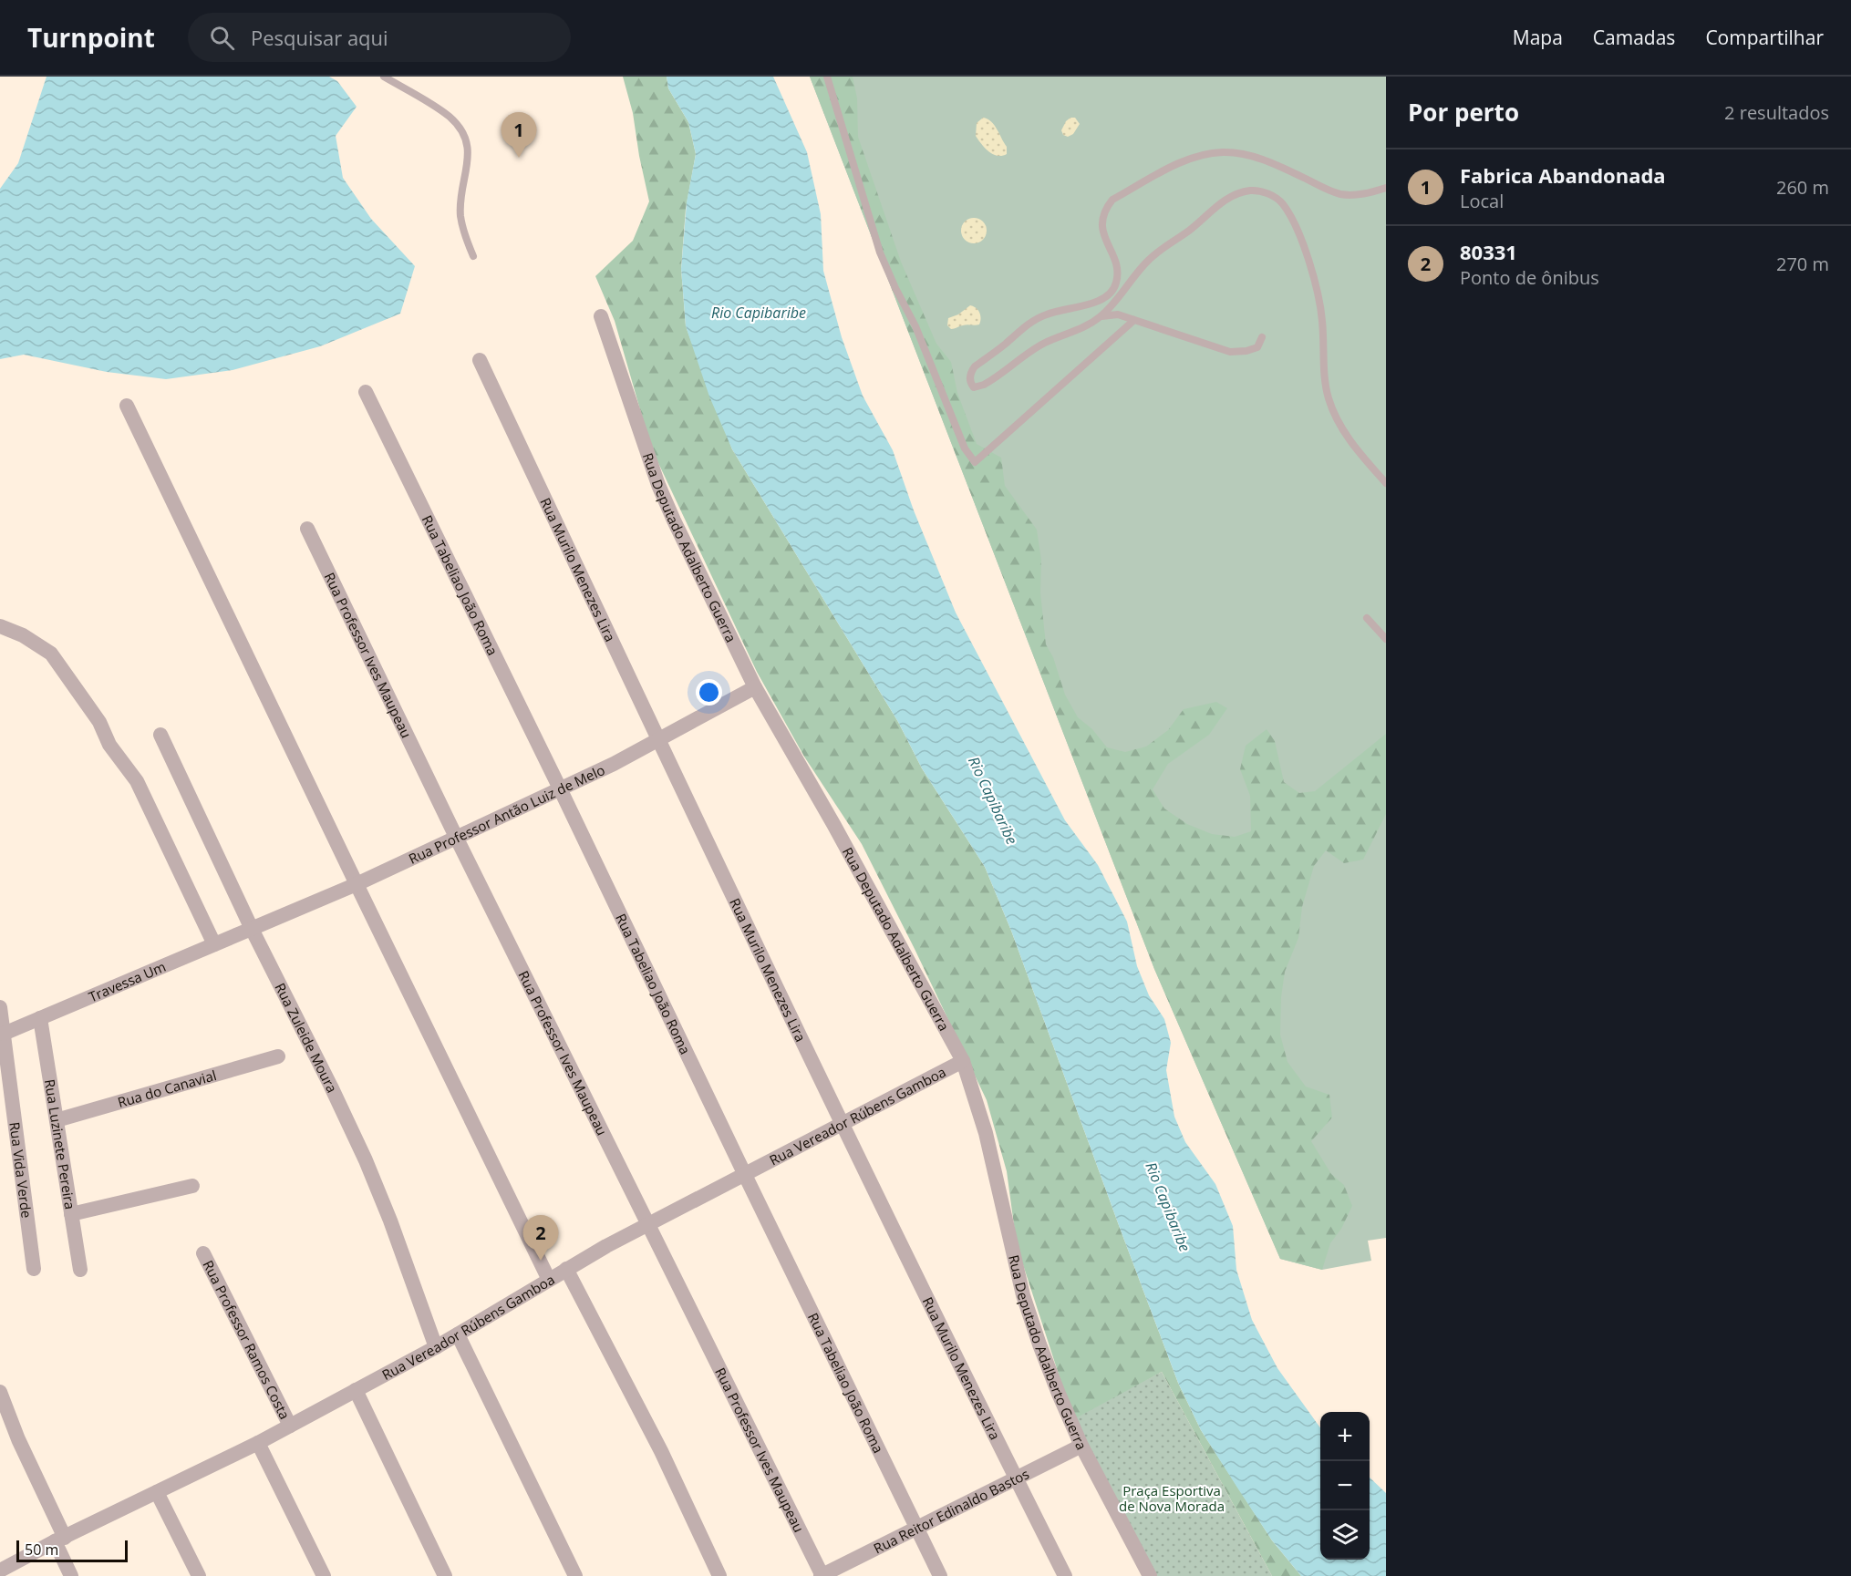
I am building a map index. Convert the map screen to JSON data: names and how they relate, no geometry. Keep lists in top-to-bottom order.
{
  "streets": {
    "street": [
      "Rua Deputado Adalberto Guerra",
      "Rua Murilo Menezes Lira",
      "Rua Tabeliao João Roma",
      "Rua Professor Ives Maupeau",
      "Rua Professor Antão Luiz de Melo",
      "Travessa Um",
      "Rua Zuleide Moura",
      "Rua do Canavial",
      "Rua Vereador Rúbens Gamboa",
      "Rua Luzinete Pereira",
      "Rua Vida Verde",
      "Rua Professor Ramos Costa",
      "Rua Reitor Edinaldo Bastos"
    ]
  },
  "crossings": [
    ["Rua Deputado Adalberto Guerra", "Rua Professor Antão Luiz de Melo"],
    ["Rua Deputado Adalberto Guerra", "Rua Vereador Rúbens Gamboa"],
    ["Rua Deputado Adalberto Guerra", "Rua Reitor Edinaldo Bastos"],
    ["Rua Murilo Menezes Lira", "Rua Professor Antão Luiz de Melo"],
    ["Rua Murilo Menezes Lira", "Rua Vereador Rúbens Gamboa"],
    ["Rua Murilo Menezes Lira", "Rua Reitor Edinaldo Bastos"],
    ["Rua Tabeliao João Roma", "Rua Professor Antão Luiz de Melo"],
    ["Rua Tabeliao João Roma", "Rua Vereador Rúbens Gamboa"],
    ["Rua Tabeliao João Roma", "Rua Reitor Edinaldo Bastos"],
    ["Rua Professor Ives Maupeau", "Rua Professor Antão Luiz de Melo"],
    ["Rua Professor Ives Maupeau", "Rua Vereador Rúbens Gamboa"],
    ["Rua Professor Ives Maupeau", "Rua Reitor Edinaldo Bastos"],
    ["Rua Professor Antão Luiz de Melo", "Travessa Um"],
    ["Rua Professor Antão Luiz de Melo", "Rua Zuleide Moura"],
    ["Travessa Um", "Rua Zuleide Moura"],
    ["Travessa Um", "Rua Luzinete Pereira"],
    ["Travessa Um", "Rua Vida Verde"],
    ["Rua Zuleide Moura", "Rua Vereador Rúbens Gamboa"],
    ["Rua do Canavial", "Rua Luzinete Pereira"],
    ["Rua Vereador Rúbens Gamboa", "Rua Professor Ramos Costa"]
  ],
  "water": ["Rio Capibaribe"],
  "parks": ["Praça Esportiva de Nova Morada"],
  "scale_bar": "50 m",
  "page": {
    "header": "Turnpoint",
    "search": "Pesquisar aqui",
    "nav": ["Mapa", "Camadas", "Compartilhar"],
    "heading": ["Por perto", "2 resultados"],
    "pins": ["1", "2"],
    "list": [
      {
        "mark": "1",
        "name": "Fabrica Abandonada",
        "note": "Local",
        "value": "260 m"
      },
      {
        "mark": "2",
        "name": "80331",
        "note": "Ponto de ônibus",
        "value": "270 m"
      }
    ],
    "map_buttons": ["+", "−"],
    "scale": "50 m"
  }
}
